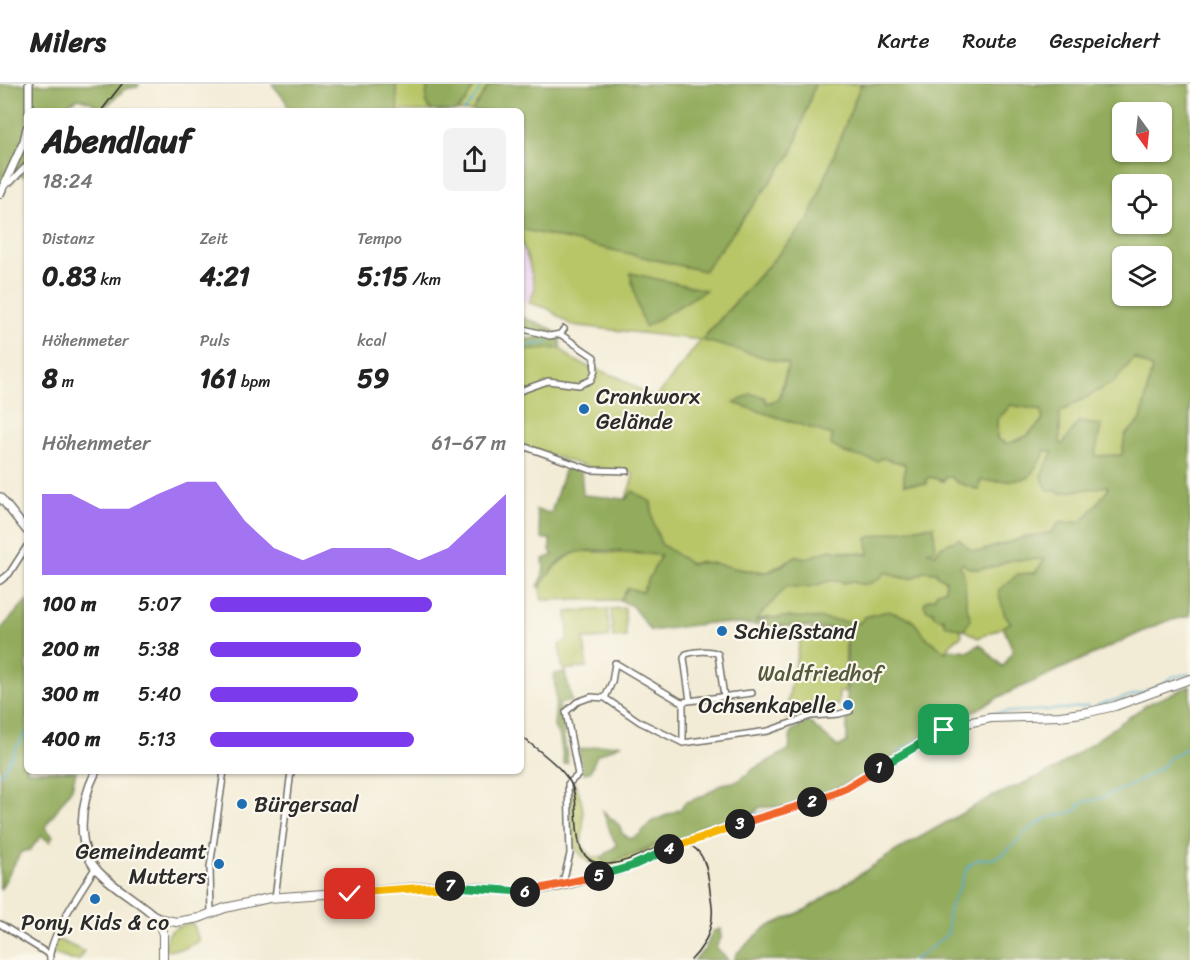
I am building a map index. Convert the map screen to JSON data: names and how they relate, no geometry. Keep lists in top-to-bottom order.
{
  "parks": ["Waldfriedhof"],
  "places": [
    "Crankworx Gelände",
    "Schießstand",
    "Ochsenkapelle",
    "Bürgersaal",
    "Gemeindeamt Mutters",
    "Pony, Kids & co"
  ],
  "north": "bottom",
  "page": {
    "header": "Milers",
    "nav": ["Karte", "Route", "Gespeichert"],
    "heading": ["Abendlauf", "18:24"],
    "stats": [
      ["Distanz", "0.83 km"],
      ["Zeit", "4:21"],
      ["Tempo", "5:15 /km"],
      ["Höhenmeter", "8 m"],
      ["Puls", "161 bpm"],
      ["kcal", "59"]
    ],
    "chart": ["Höhenmeter", "61–67 m"],
    "list": [
      {
        "name": "100 m",
        "note": "5:07"
      },
      {
        "name": "200 m",
        "note": "5:38"
      },
      {
        "name": "300 m",
        "note": "5:40"
      },
      {
        "name": "400 m",
        "note": "5:13"
      }
    ],
    "pins": [
      "1",
      "2",
      "3",
      "4",
      "5",
      "7",
      "6"
    ]
  }
}
